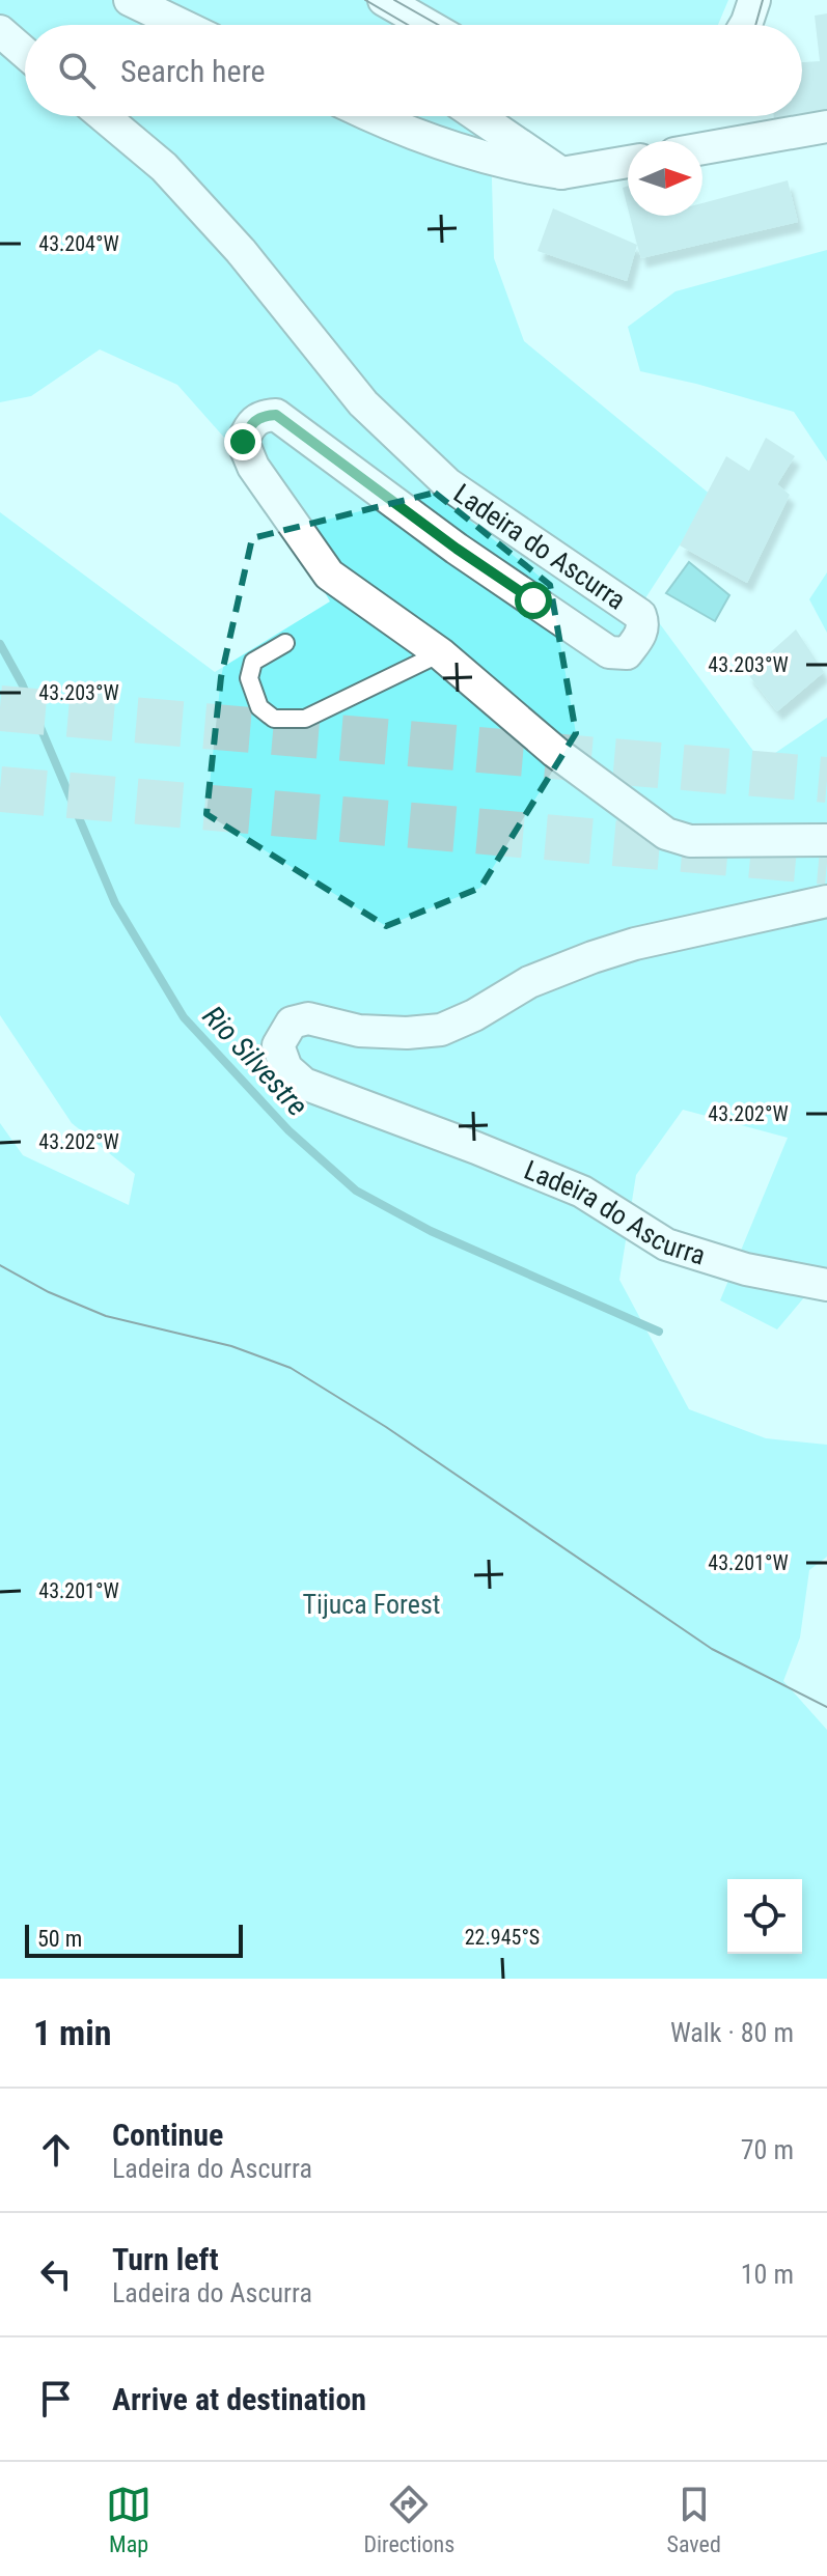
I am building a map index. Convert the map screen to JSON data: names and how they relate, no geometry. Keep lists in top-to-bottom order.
{
  "streets": {
    "street": ["Ladeira do Ascurra"]
  },
  "water": ["Rio Silvestre"],
  "parks": ["Tijuca Forest"],
  "scale_bar": "50 m",
  "north": "right",
  "page": {
    "search": "Search here",
    "scale": "50 m",
    "heading": ["1 min", "Walk · 80 m"],
    "list": [
      ["Continue", "Ladeira do Ascurra", "70 m"],
      ["Turn left", "Ladeira do Ascurra", "10 m"],
      "Arrive at destination"
    ],
    "nav": ["Map", "Directions", "Saved"]
  },
  "coordinates": [
    "43.204°W",
    "43.203°W",
    "43.202°W",
    "43.201°W",
    "22.945°S"
  ]
}
